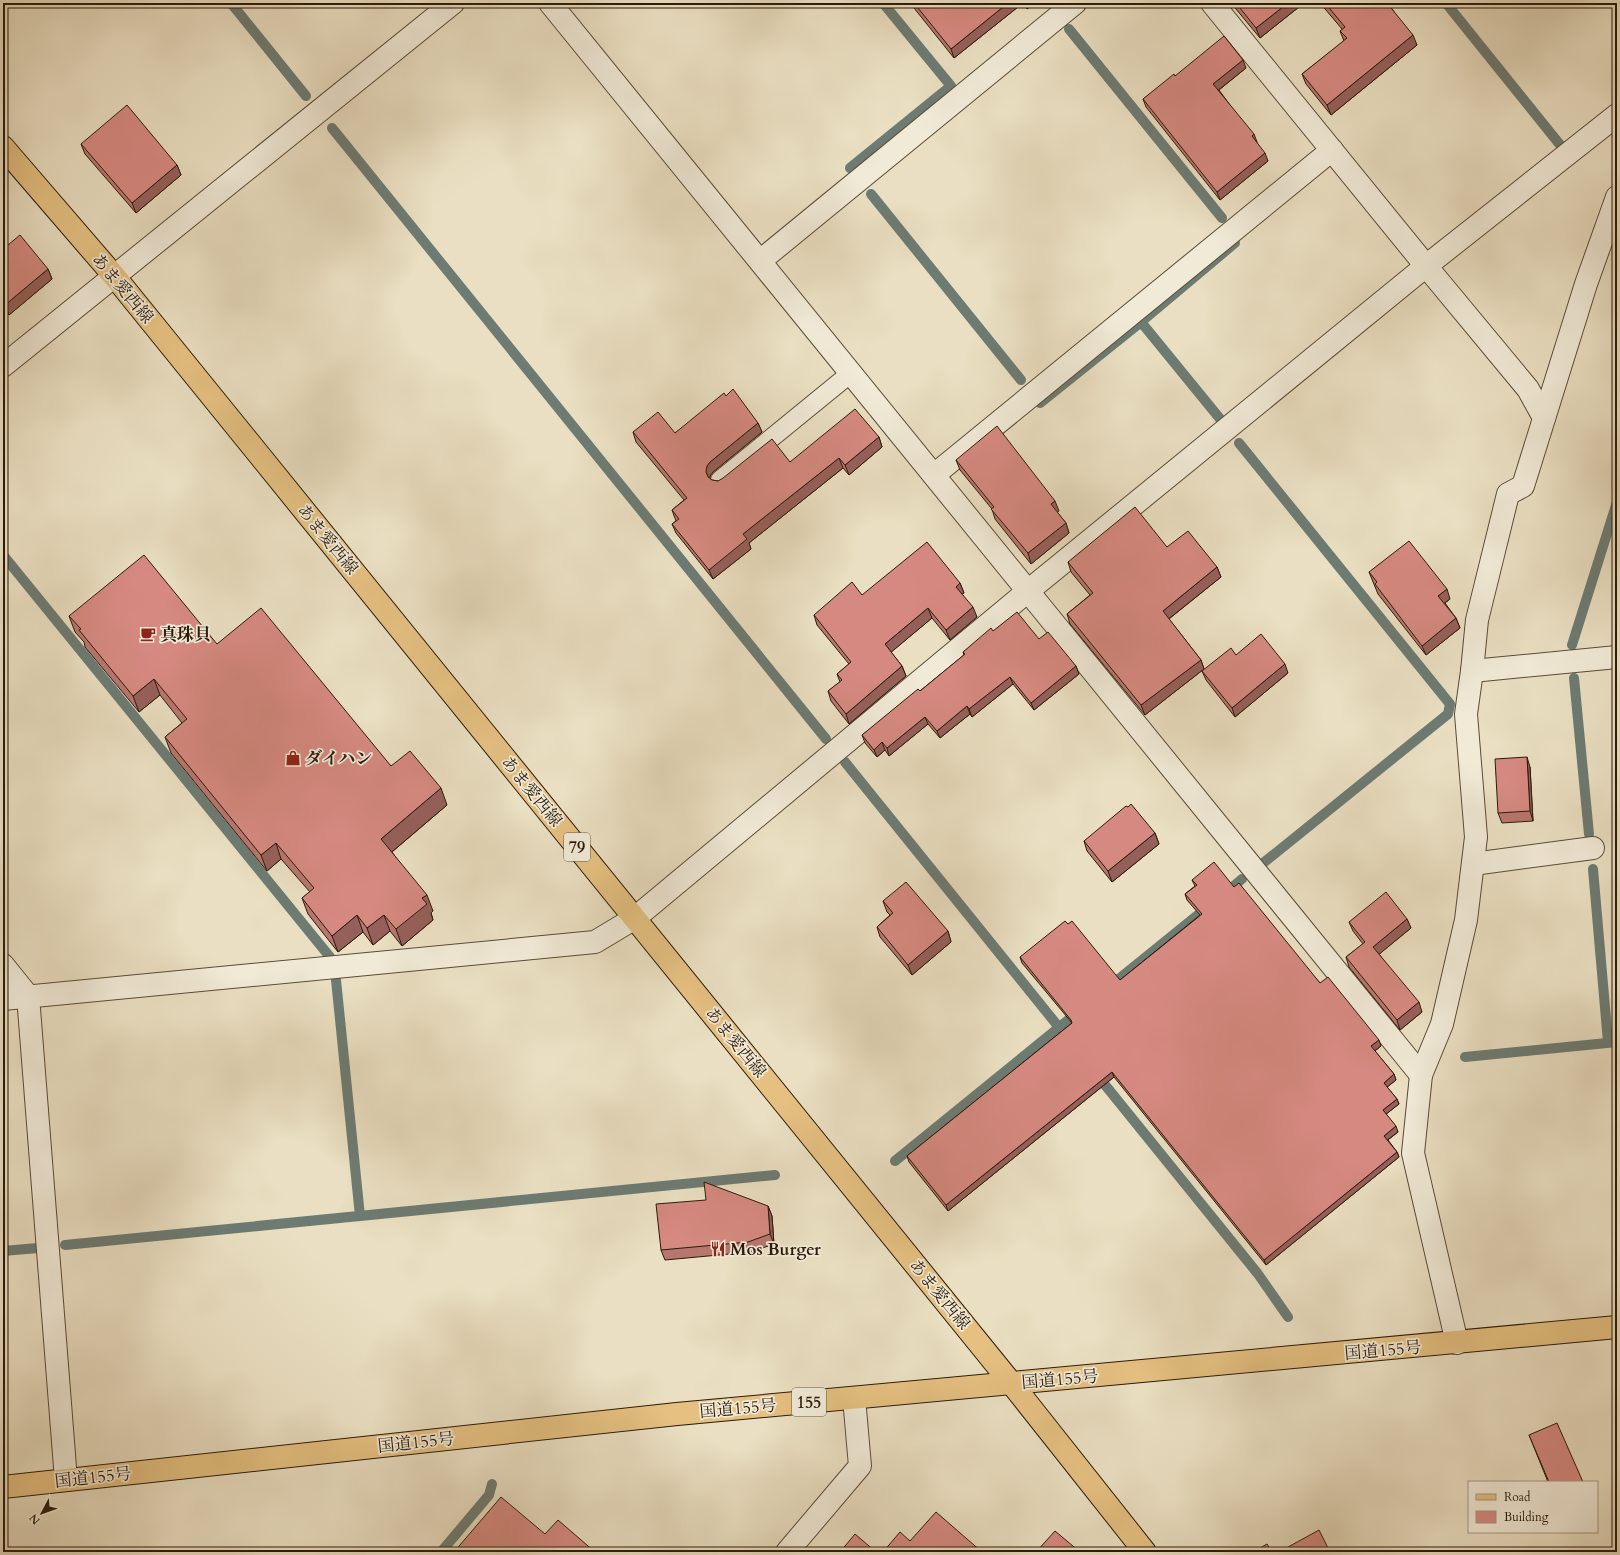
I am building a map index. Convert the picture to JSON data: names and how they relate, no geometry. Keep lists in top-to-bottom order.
{
  "streets": {
    "main road": [
      "あま愛西線",
      "79",
      "国道155号",
      "155"
    ]
  },
  "crossings": [
    ["あま愛西線", "国道155号"]
  ],
  "places": {
    "cafe": ["真珠貝"],
    "shop": ["ダイハン"],
    "restaurant": ["Mos Burger"]
  },
  "legend": ["Road", "Building"],
  "north": "bottom left"
}
